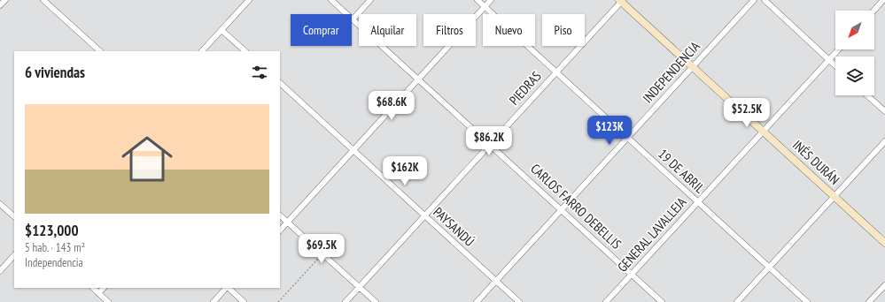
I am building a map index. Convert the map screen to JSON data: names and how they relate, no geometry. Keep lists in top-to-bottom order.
{
  "streets": {
    "street": [
      "INDEPENDENCIA",
      "PIEDRAS",
      "INÉS DURÁN",
      "19 DE ABRIL",
      "CARLOS FARRO DEBELLIS",
      "PAYSANDÚ",
      "GENERAL LAVALLEJA"
    ]
  },
  "crossings": [
    ["INDEPENDENCIA", "INÉS DURÁN"],
    ["INDEPENDENCIA", "19 DE ABRIL"],
    ["INDEPENDENCIA", "CARLOS FARRO DEBELLIS"],
    ["INDEPENDENCIA", "PAYSANDÚ"],
    ["PIEDRAS", "INÉS DURÁN"],
    ["PIEDRAS", "19 DE ABRIL"],
    ["PIEDRAS", "CARLOS FARRO DEBELLIS"],
    ["PIEDRAS", "PAYSANDÚ"],
    ["INÉS DURÁN", "GENERAL LAVALLEJA"],
    ["19 DE ABRIL", "GENERAL LAVALLEJA"],
    ["CARLOS FARRO DEBELLIS", "GENERAL LAVALLEJA"]
  ],
  "north": "bottom left",
  "page": {
    "chip": [
      "Comprar",
      "Alquilar",
      "Filtros",
      "Nuevo",
      "Piso"
    ],
    "heading": "6 viviendas",
    "price": [
      "$68.6K",
      "$52.5K",
      "$123K",
      "$86.2K",
      "$162K",
      "$69.5K"
    ],
    "list": [
      {
        "name": "$123,000",
        "note": "5 hab. · 143 m² · Independencia"
      }
    ]
  }
}
